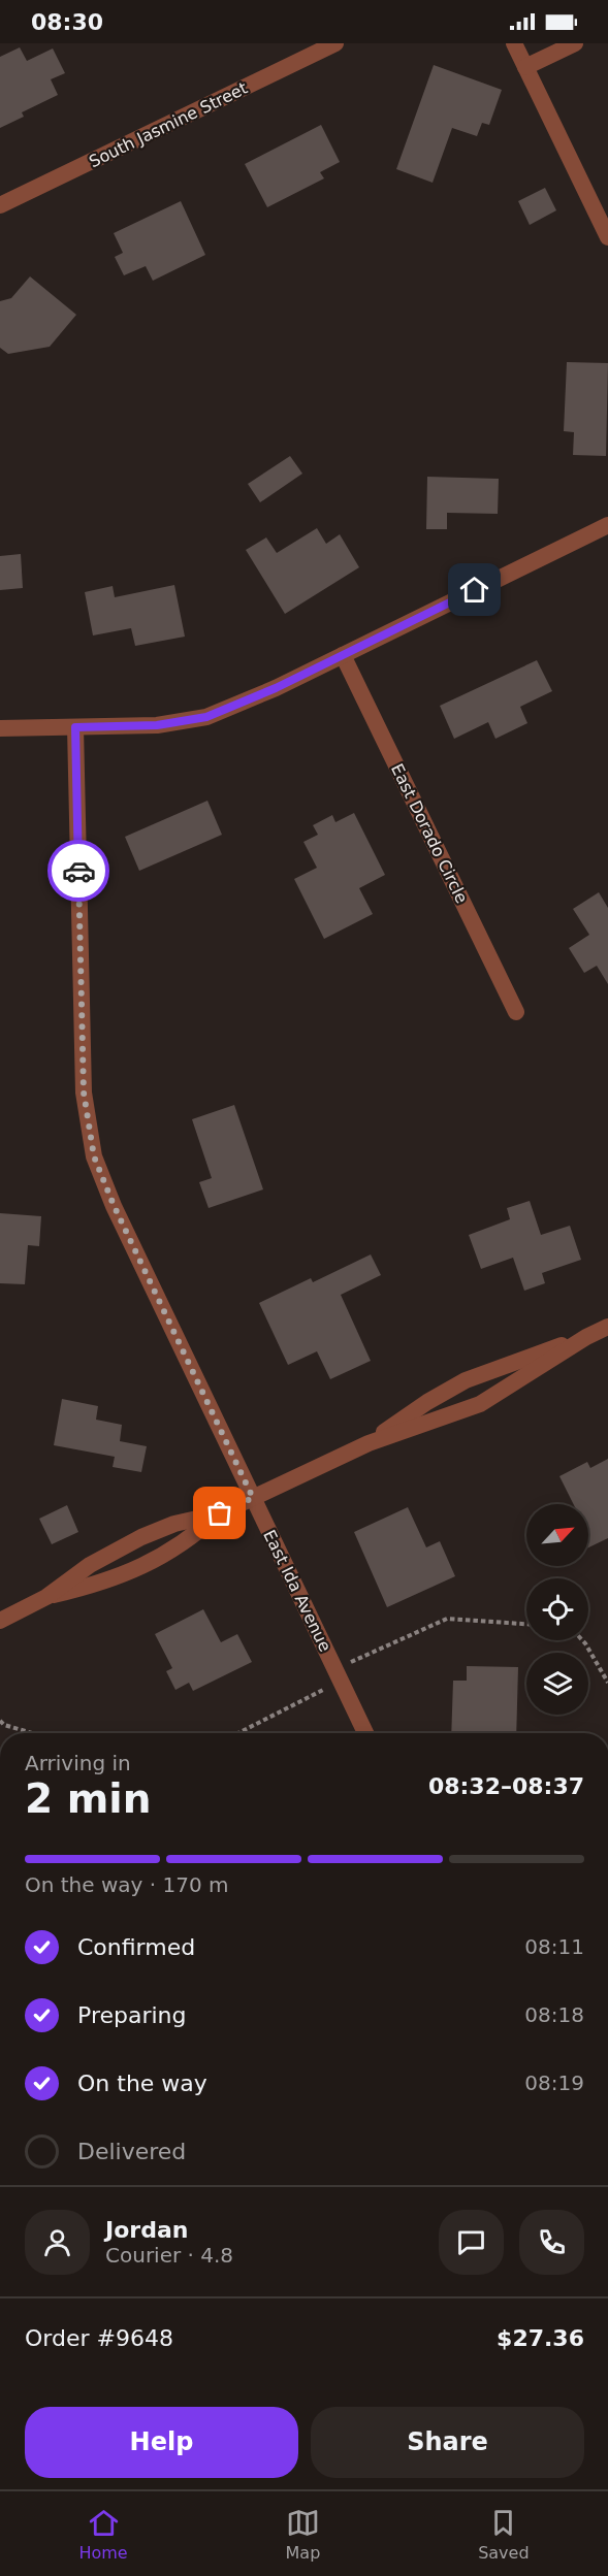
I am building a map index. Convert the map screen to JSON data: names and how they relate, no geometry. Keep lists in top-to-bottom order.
{
  "streets": {
    "street": ["South Jasmine Street", "East Dorado Circle", "East Ida Avenue"]
  },
  "north": "top right",
  "page": {
    "status": "08:30",
    "heading": ["2 min", "Arriving in", "08:32–08:37"],
    "panel": [
      "Jordan",
      "Courier · 4.8",
      "Order #9648",
      "$27.36"
    ],
    "bar": "On the way · 170 m",
    "list": [
      ["Confirmed", "08:11"],
      ["Preparing", "08:18"],
      ["On the way", "08:19"],
      "Delivered"
    ],
    "buttons": ["Help", "Share"],
    "tabs": ["Home", "Map", "Saved"]
  }
}
